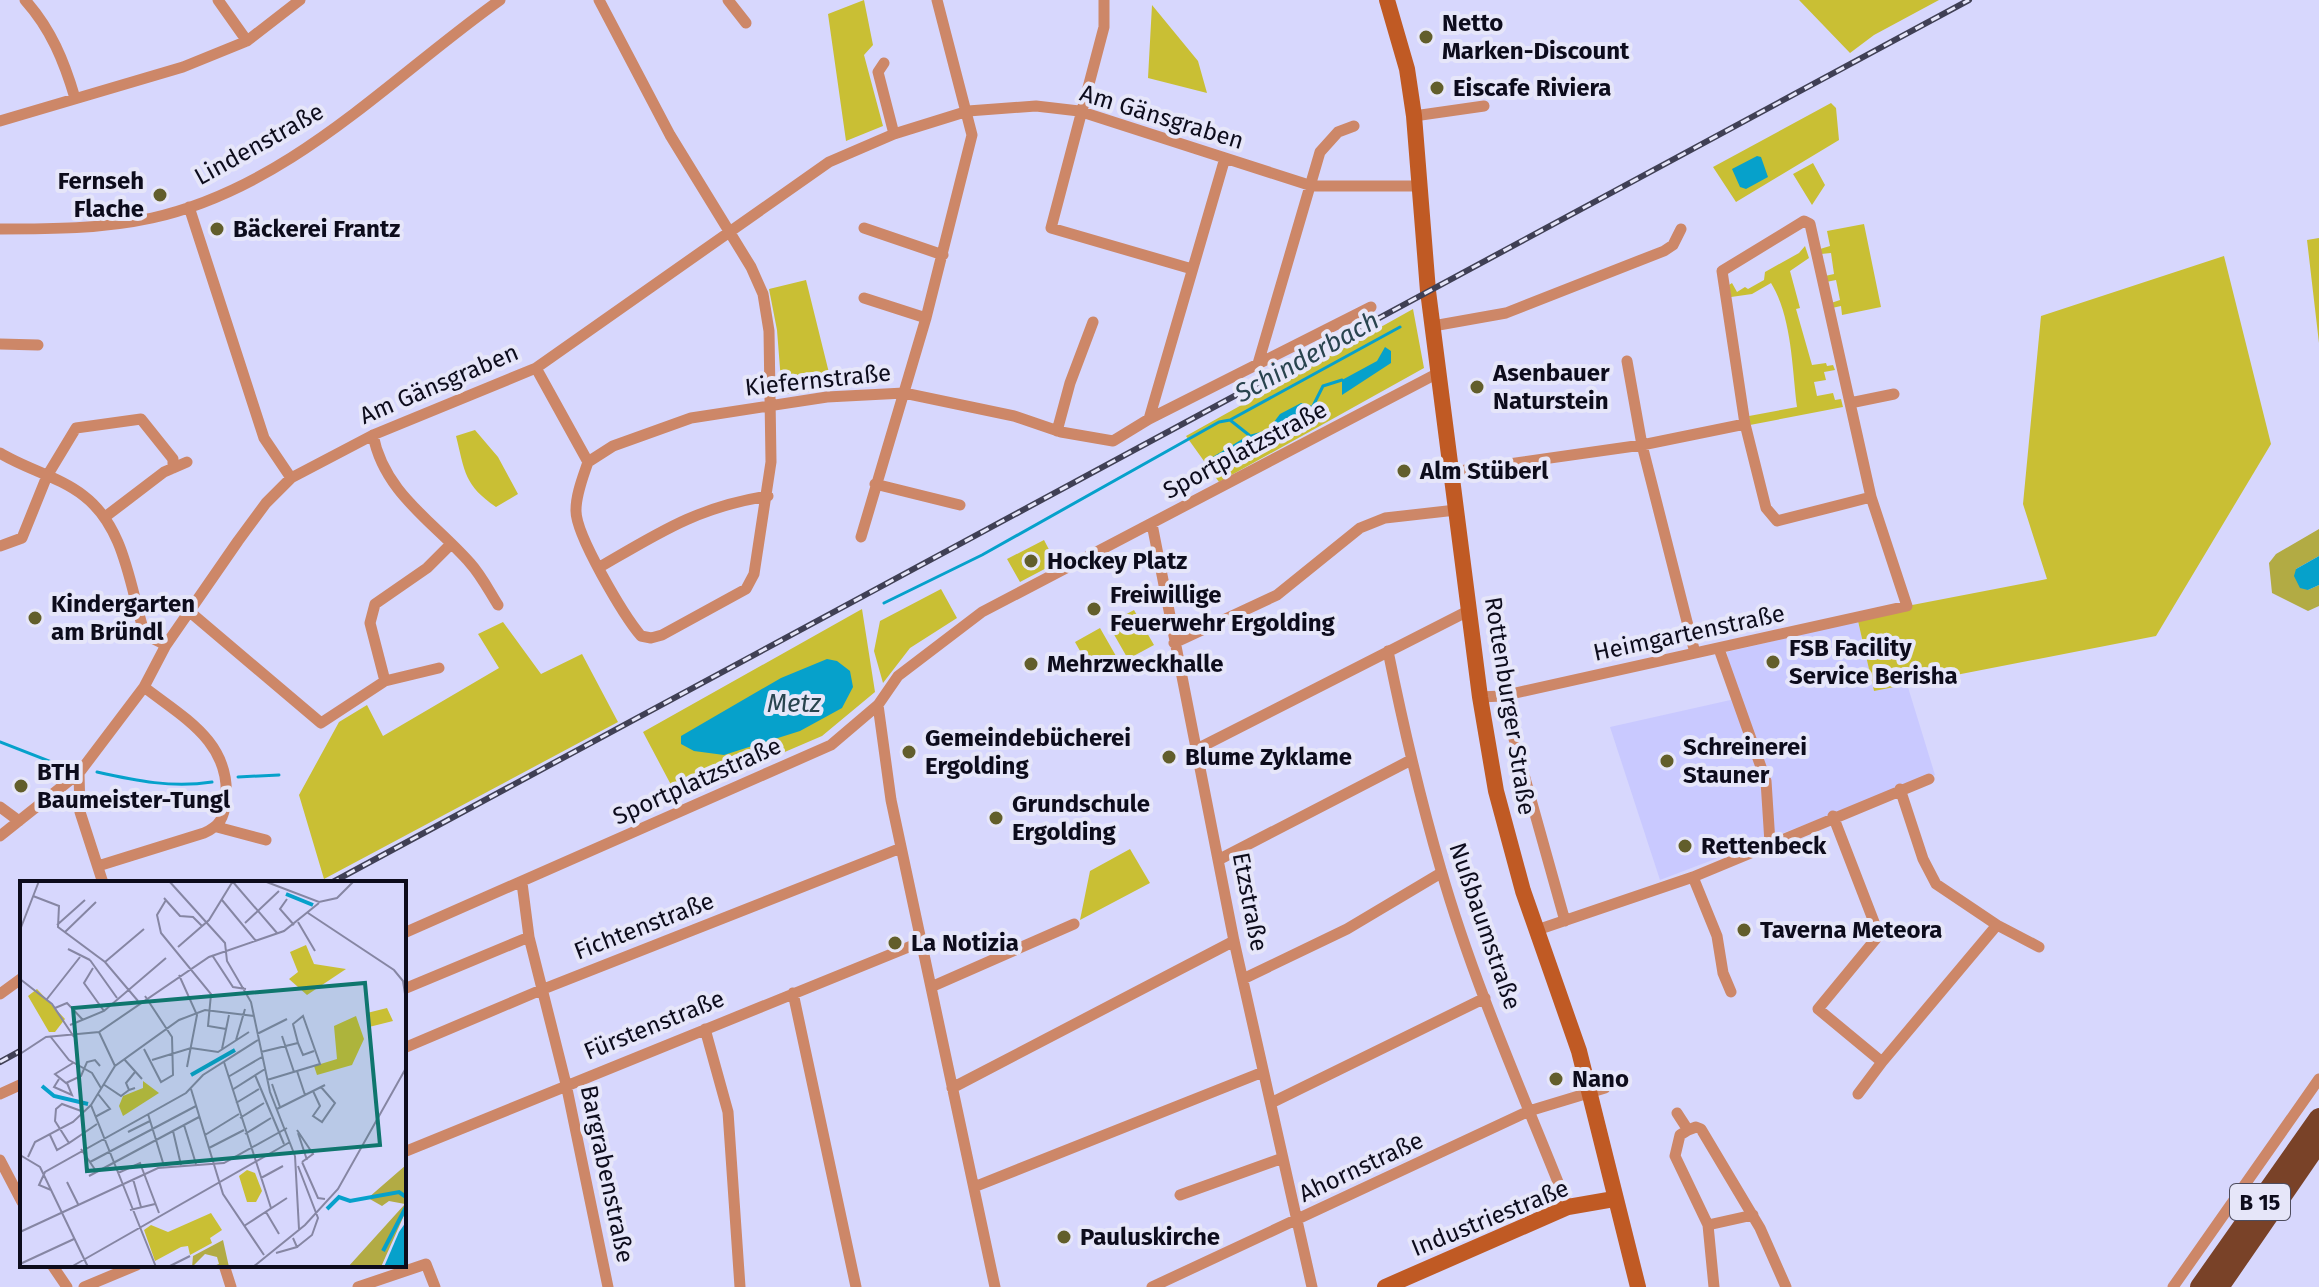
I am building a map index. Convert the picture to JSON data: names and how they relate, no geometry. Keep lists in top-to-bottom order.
{
  "streets": {
    "highway": ["B 15"],
    "street": [
      "Am Gänsgraben",
      "Lindenstraße",
      "Kiefernstraße",
      "Sportplatzstraße",
      "Heimgartenstraße",
      "Rottenburger Straße",
      "Etzstraße",
      "Fichtenstraße",
      "Nußbaumstraße",
      "Fürstenstraße",
      "Ahornstraße",
      "Bargrabenstraße",
      "Industriestraße"
    ]
  },
  "crossings": [
    ["Am Gänsgraben", "Rottenburger Straße"],
    ["Sportplatzstraße", "Rottenburger Straße"],
    ["Sportplatzstraße", "Etzstraße"],
    ["Sportplatzstraße", "Bargrabenstraße"],
    ["Heimgartenstraße", "Rottenburger Straße"],
    ["Rottenburger Straße", "Ahornstraße"],
    ["Rottenburger Straße", "Industriestraße"],
    ["Etzstraße", "Ahornstraße"],
    ["Fichtenstraße", "Bargrabenstraße"],
    ["Nußbaumstraße", "Ahornstraße"],
    ["Nußbaumstraße", "Industriestraße"],
    ["Fürstenstraße", "Bargrabenstraße"]
  ],
  "water": ["Schinderbach", "Metz"],
  "places": [
    "Netto Marken-Discount",
    "Eiscafe Riviera",
    "Fernseh Flache",
    "Bäckerei Frantz",
    "Asenbauer Naturstein",
    "Alm Stüberl",
    "Hockey Platz",
    "Freiwillige Feuerwehr Ergolding",
    "Kindergarten am Bründl",
    "FSB Facility Service Berisha",
    "Mehrzweckhalle",
    "Gemeindebücherei Ergolding",
    "Blume Zyklame",
    "Schreinerei Stauner",
    "BTH Baumeister-Tungl",
    "Grundschule Ergolding",
    "Rettenbeck",
    "Taverna Meteora",
    "La Notizia",
    "Nano",
    "Pauluskirche"
  ]
}
